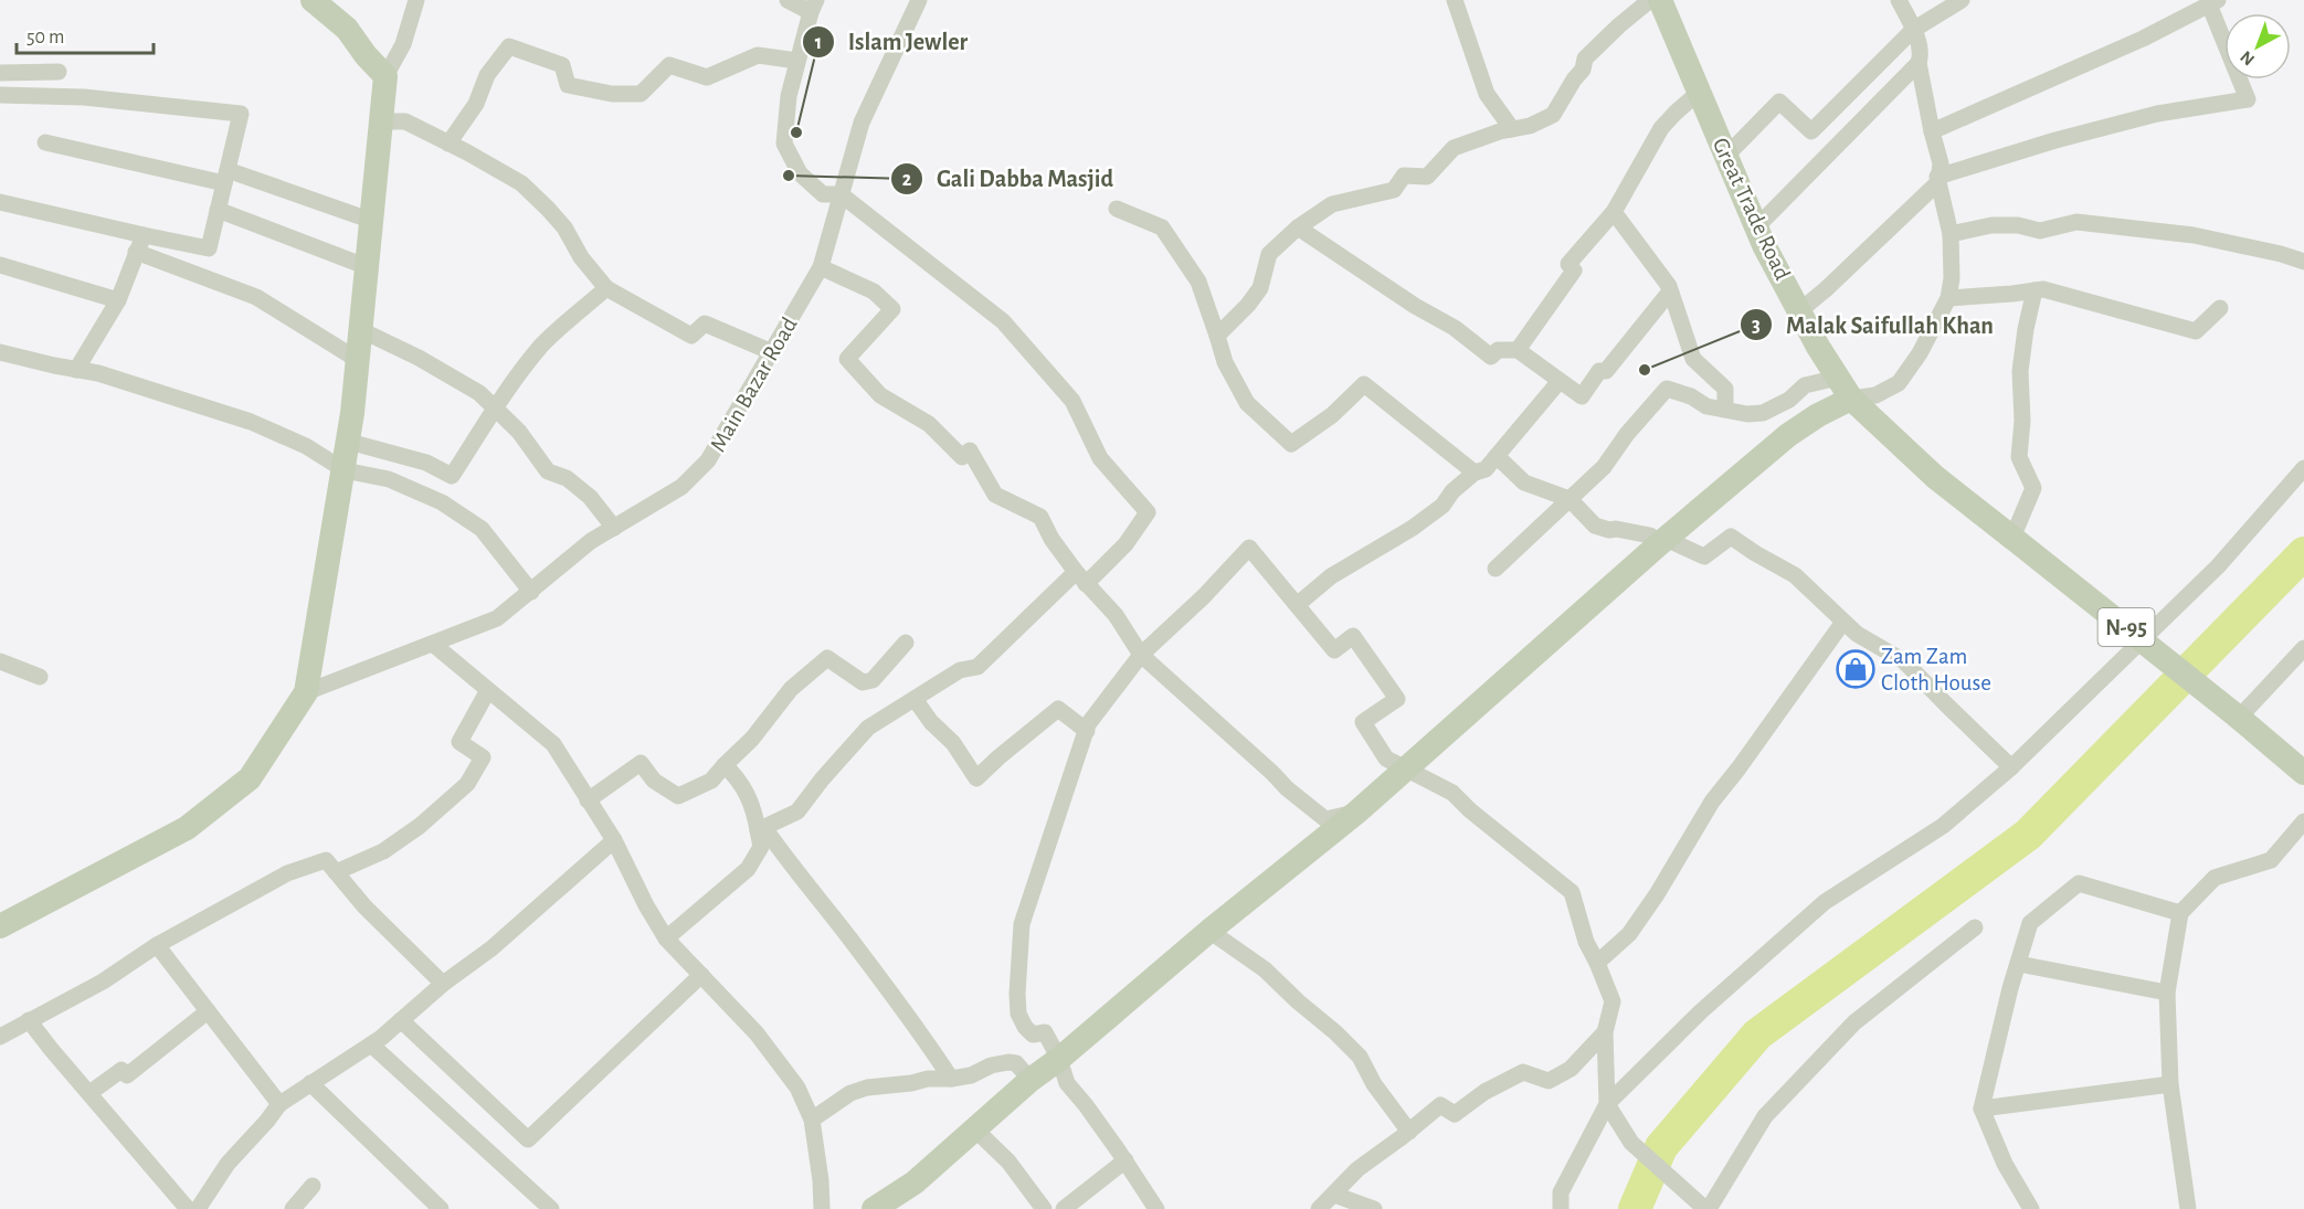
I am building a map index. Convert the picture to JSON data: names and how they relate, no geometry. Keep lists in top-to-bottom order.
{
  "streets": {
    "main road": ["Great Trade Road", "N-95"],
    "street": ["Main Bazar Road"]
  },
  "crossings": [
    ["Great Trade Road", "N-95"]
  ],
  "places": {
    "other": ["Islam Jewler", "Gali Dabba Masjid", "Malak Saifullah Khan"],
    "shop": ["Zam Zam Cloth House"]
  },
  "scale_bar": "50 m",
  "north": "bottom left"
}
